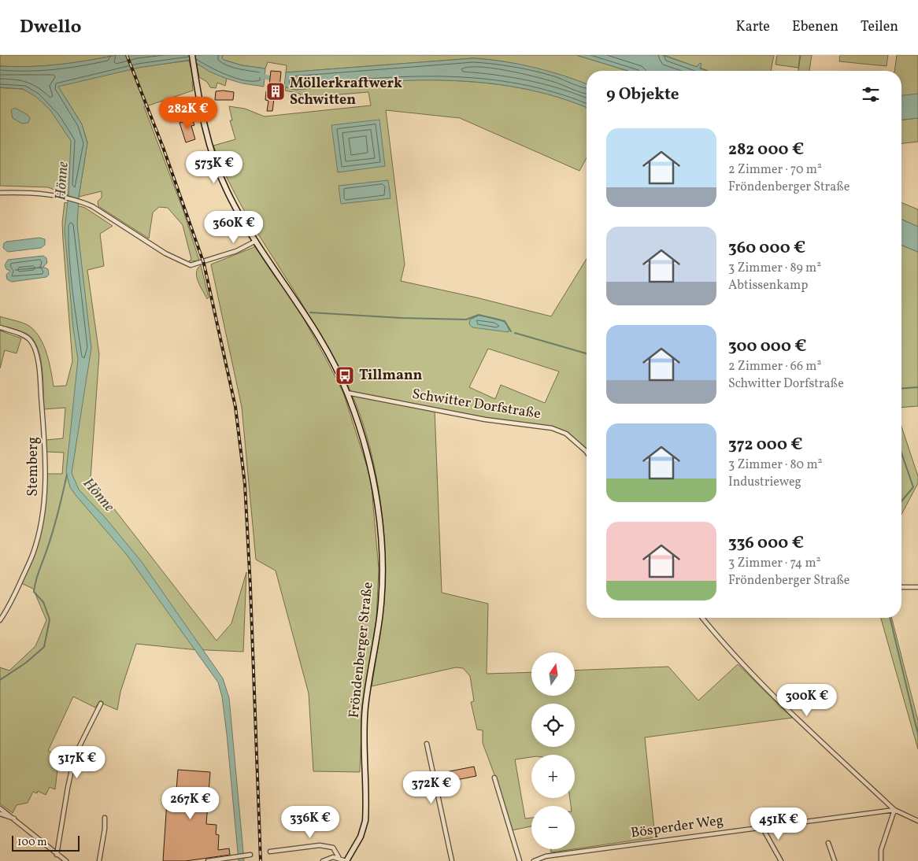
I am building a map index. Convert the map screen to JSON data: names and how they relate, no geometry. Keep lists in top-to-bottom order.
{
  "streets": {
    "main road": ["Fröndenberger Straße"],
    "street": ["Schwitter Dorfstraße", "Stemberg", "Bösperder Weg"]
  },
  "crossings": [
    ["Schwitter Dorfstraße", "Fröndenberger Straße"]
  ],
  "water": ["Hönne"],
  "places": {
    "building": ["Möllerkraftwerk Schwitten"],
    "bus stop": ["Tillmann"]
  },
  "scale_bar": "100 m",
  "north": "top",
  "page": {
    "header": "Dwello",
    "nav": ["Karte", "Ebenen", "Teilen"],
    "heading": "9 Objekte",
    "price": [
      "282K €",
      "573K €",
      "360K €",
      "300K €",
      "317K €",
      "372K €",
      "267K €",
      "336K €",
      "451K €"
    ],
    "list": [
      {
        "name": "282 000 €",
        "note": "2 Zimmer · 70 m² · Fröndenberger Straße"
      },
      {
        "name": "360 000 €",
        "note": "3 Zimmer · 89 m² · Abtissenkamp"
      },
      {
        "name": "300 000 €",
        "note": "2 Zimmer · 66 m² · Schwitter Dorfstraße"
      },
      {
        "name": "372 000 €",
        "note": "3 Zimmer · 80 m² · Industrieweg"
      },
      {
        "name": "336 000 €",
        "note": "3 Zimmer · 74 m² · Fröndenberger Straße"
      }
    ],
    "map_buttons": ["+", "−"],
    "scale": "100 m"
  }
}
